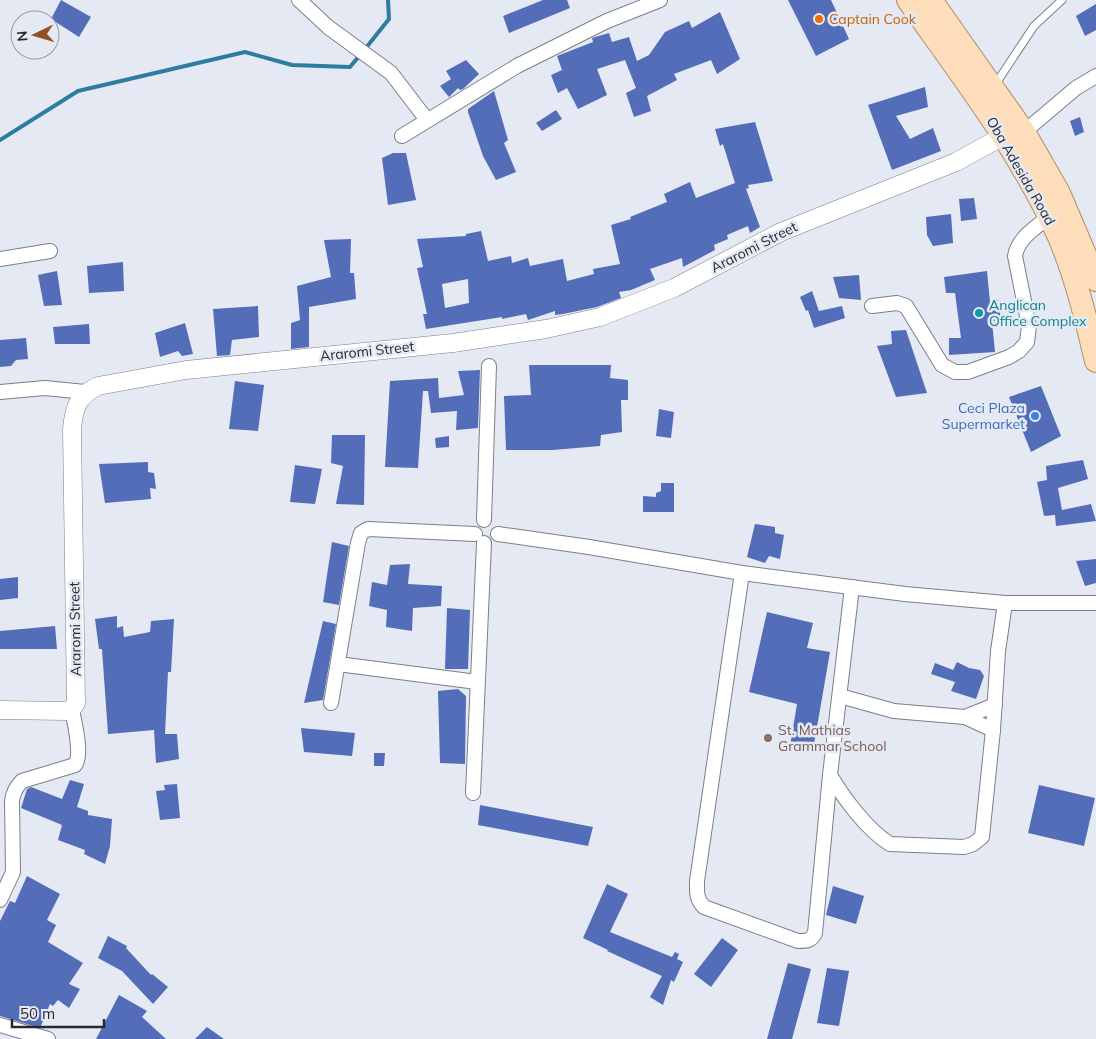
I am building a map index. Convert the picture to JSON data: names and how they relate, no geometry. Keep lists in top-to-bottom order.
{
  "streets": {
    "main road": ["Oba Adesida Road"],
    "street": ["Araromi Street"]
  },
  "crossings": [
    ["Oba Adesida Road", "Araromi Street"]
  ],
  "places": [
    "Captain Cook",
    "Anglican Office Complex",
    "Ceci Plaza Supermarket",
    "St. Mathias Grammar School"
  ],
  "scale_bar": "50 m",
  "north": "left"
}
